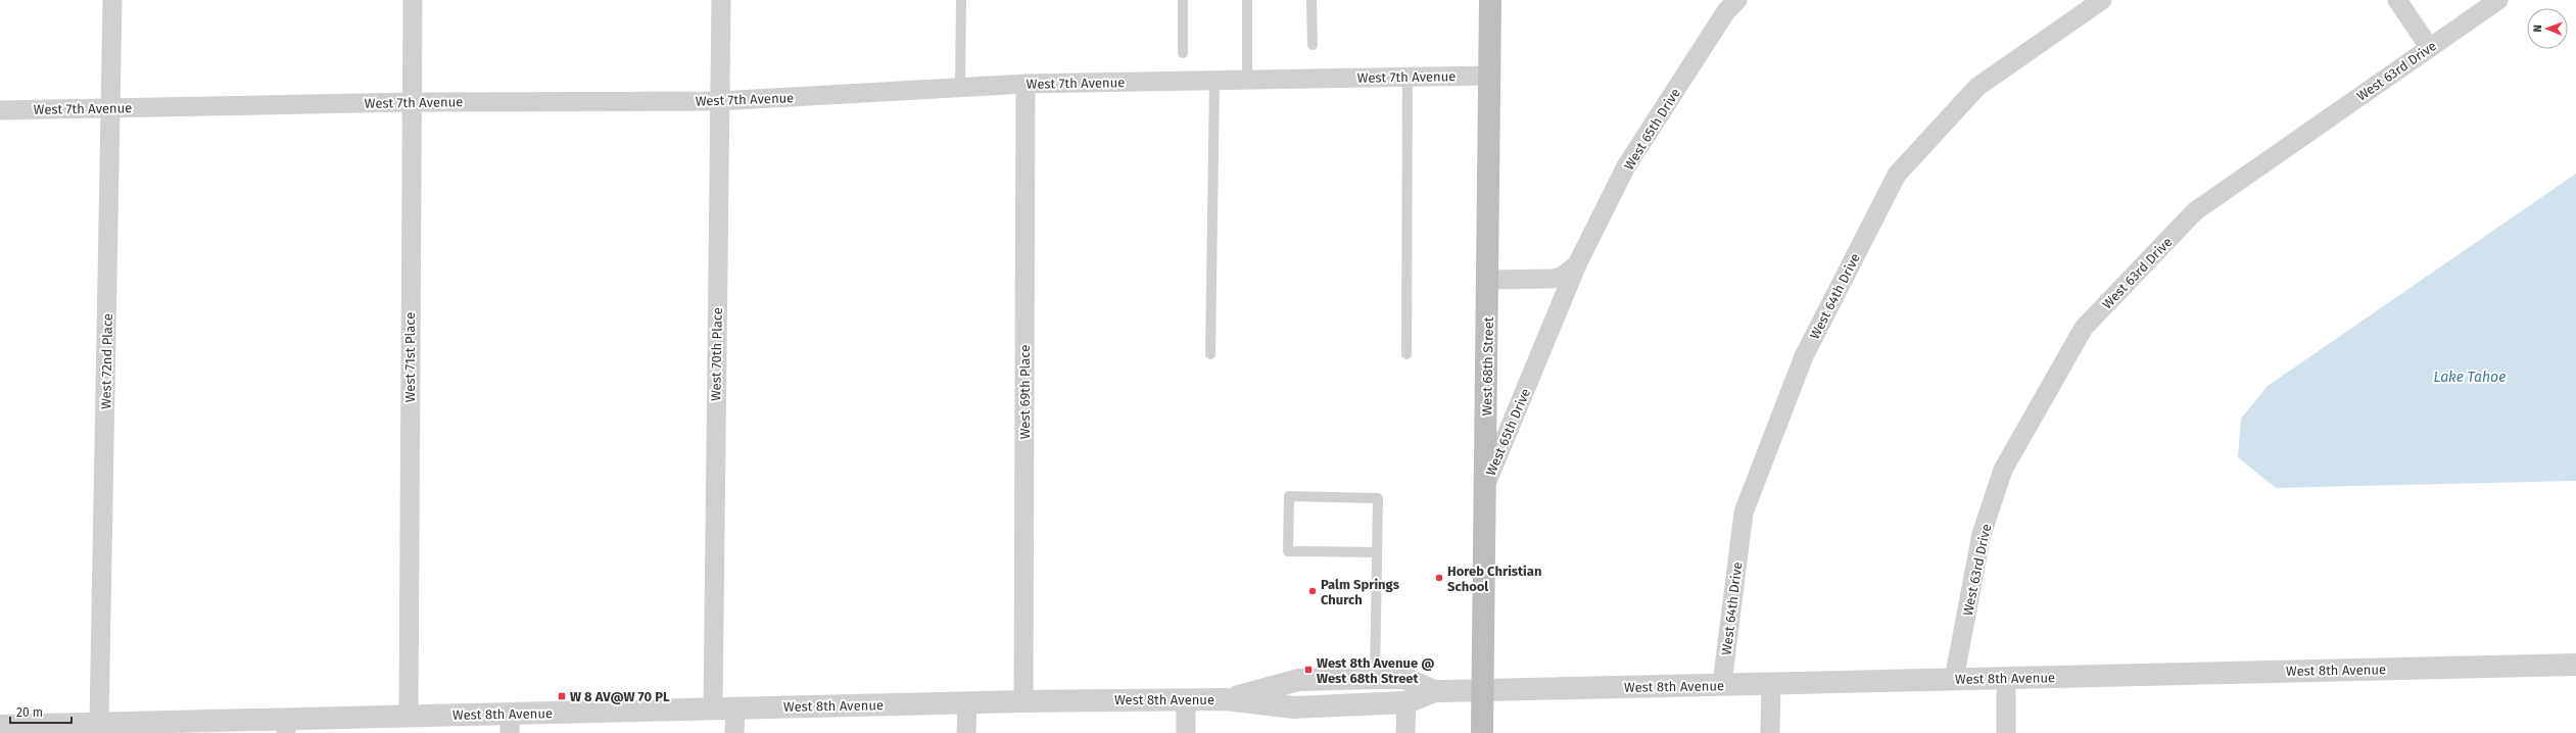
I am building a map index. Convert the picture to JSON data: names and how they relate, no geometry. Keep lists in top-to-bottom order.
{
  "streets": {
    "main road": ["West 68th Street"],
    "street": [
      "West 63rd Drive",
      "West 7th Avenue",
      "West 65th Drive",
      "West 64th Drive",
      "West 70th Place",
      "West 71st Place",
      "West 72nd Place",
      "West 69th Place",
      "West 8th Avenue"
    ]
  },
  "crossings": [
    ["West 63rd Drive", "West 8th Avenue"],
    ["West 7th Avenue", "West 70th Place"],
    ["West 7th Avenue", "West 71st Place"],
    ["West 7th Avenue", "West 72nd Place"],
    ["West 7th Avenue", "West 68th Street"],
    ["West 7th Avenue", "West 69th Place"],
    ["West 65th Drive", "West 68th Street"],
    ["West 64th Drive", "West 8th Avenue"],
    ["West 70th Place", "West 8th Avenue"],
    ["West 71st Place", "West 8th Avenue"],
    ["West 72nd Place", "West 8th Avenue"],
    ["West 68th Street", "West 8th Avenue"],
    ["West 69th Place", "West 8th Avenue"]
  ],
  "water": ["Lake Tahoe"],
  "places": {
    "other": ["Horeb Christian School", "Palm Springs Church"],
    "transit": ["West 8th Avenue @ West 68th Street", "W 8 AV@W 70 PL"]
  },
  "scale_bar": "20 m",
  "north": "left"
}
